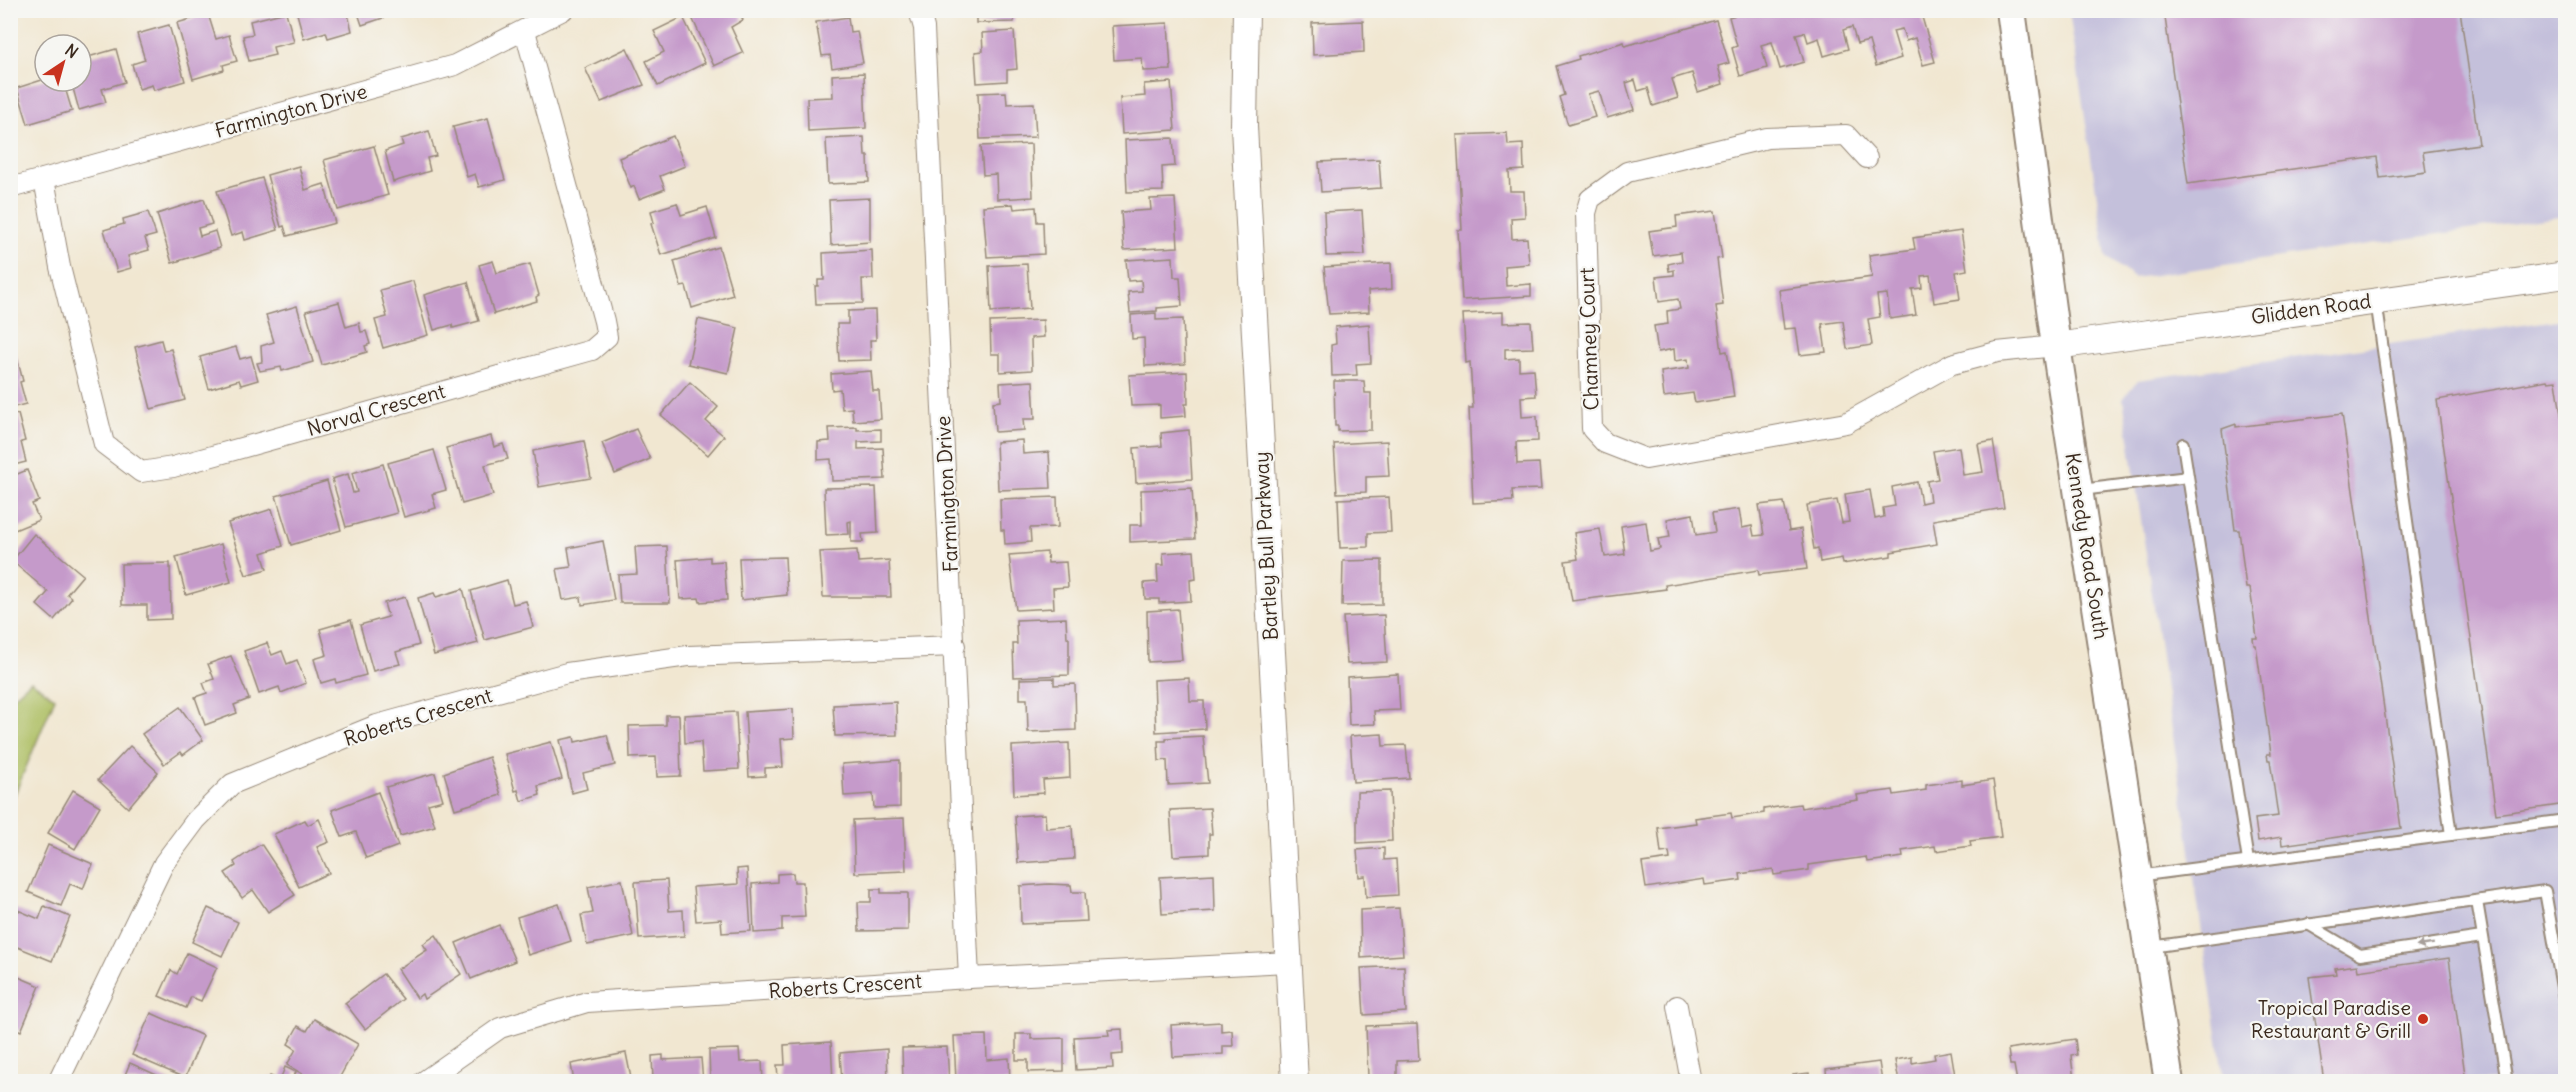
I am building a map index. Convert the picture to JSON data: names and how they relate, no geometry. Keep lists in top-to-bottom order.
{
  "streets": {
    "main road": ["Kennedy Road South"],
    "street": [
      "Farmington Drive",
      "Glidden Road",
      "Chamney Court",
      "Norval Crescent",
      "Bartley Bull Parkway",
      "Roberts Crescent"
    ]
  },
  "crossings": [
    ["Farmington Drive", "Norval Crescent"],
    ["Farmington Drive", "Roberts Crescent"],
    ["Glidden Road", "Chamney Court"],
    ["Glidden Road", "Kennedy Road South"],
    ["Chamney Court", "Kennedy Road South"],
    ["Bartley Bull Parkway", "Roberts Crescent"]
  ],
  "places": ["Tropical Paradise Restaurant & Grill"],
  "north": "top right"
}
